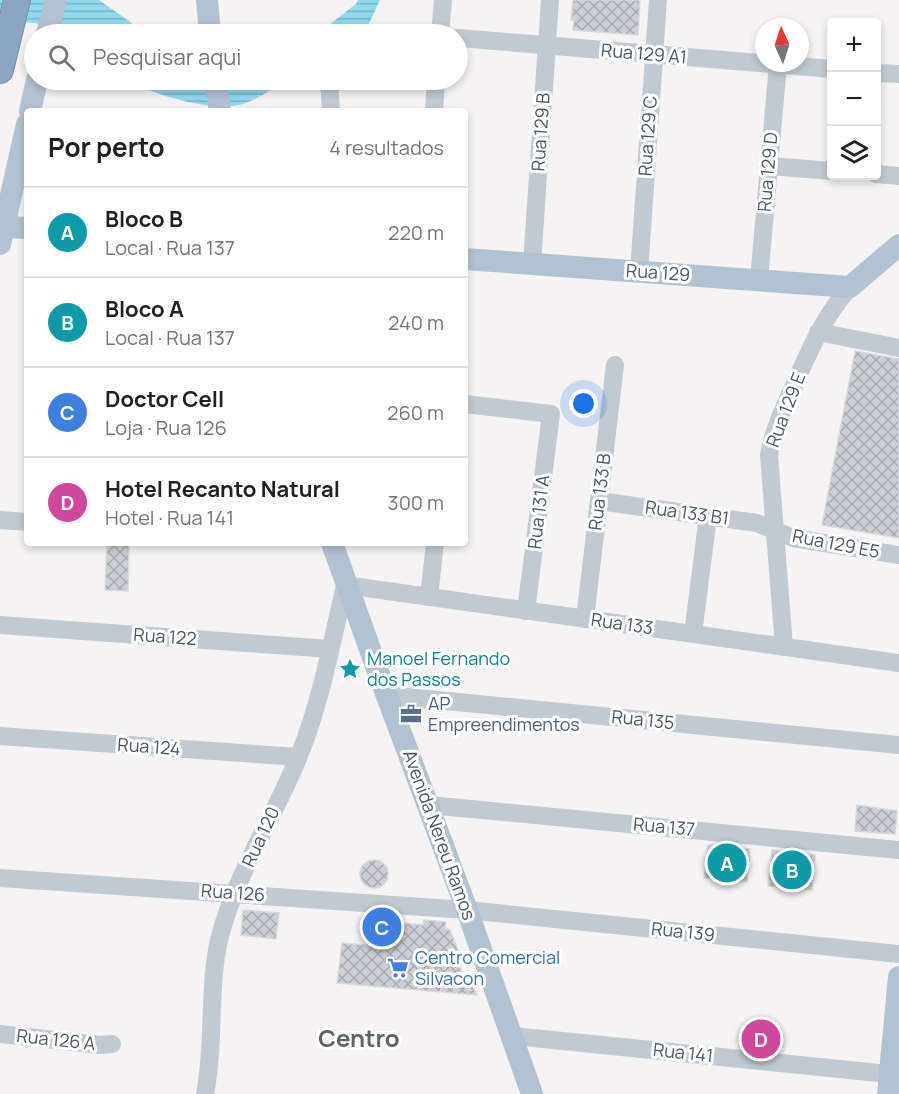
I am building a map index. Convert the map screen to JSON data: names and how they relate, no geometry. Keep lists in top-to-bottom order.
{
  "streets": {
    "main road": ["Rua 129", "Rua 129 E", "Avenida Nereu Ramos"],
    "street": [
      "Rua 129 A1",
      "Rua 129 B",
      "Rua 129 C",
      "Rua 129 D",
      "Rua 133 B",
      "Rua 131 A",
      "Rua 133 B1",
      "Rua 129 E5",
      "Rua 133",
      "Rua 122",
      "Rua 135",
      "Rua 124",
      "Rua 137",
      "Rua 120",
      "Rua 126",
      "Rua 139",
      "Rua 126 A",
      "Rua 141"
    ]
  },
  "crossings": [
    ["Rua 129 A1", "Rua 129 B"],
    ["Rua 129 A1", "Rua 129 C"],
    ["Rua 129 B", "Rua 129"],
    ["Rua 129 C", "Rua 129"],
    ["Rua 129 D", "Rua 129"],
    ["Rua 129", "Rua 129 E"],
    ["Rua 129 E", "Rua 133 B1"],
    ["Rua 129 E", "Rua 129 E5"],
    ["Rua 129 E", "Rua 133"],
    ["Rua 133 B", "Rua 133 B1"],
    ["Rua 133 B", "Rua 133"],
    ["Rua 131 A", "Rua 133"],
    ["Rua 133 B1", "Rua 129 E5"],
    ["Rua 133", "Avenida Nereu Ramos"],
    ["Rua 133", "Rua 120"],
    ["Rua 122", "Rua 120"],
    ["Rua 135", "Avenida Nereu Ramos"],
    ["Rua 124", "Rua 120"],
    ["Rua 137", "Avenida Nereu Ramos"],
    ["Avenida Nereu Ramos", "Rua 120"],
    ["Avenida Nereu Ramos", "Rua 126"],
    ["Avenida Nereu Ramos", "Rua 139"],
    ["Avenida Nereu Ramos", "Rua 141"],
    ["Rua 120", "Rua 126"],
    ["Rua 126", "Rua 139"]
  ],
  "districts": ["Centro"],
  "places": {
    "place": ["Manoel Fernando dos Passos"],
    "office": ["AP Empreendimentos"],
    "supermarket": ["Centro Comercial Silvacon"]
  },
  "north": "top",
  "page": {
    "map_buttons": ["+", "−"],
    "search": "Pesquisar aqui",
    "heading": ["Por perto", "4 resultados"],
    "list": [
      {
        "mark": "A",
        "name": "Bloco B",
        "note": "Local · Rua 137",
        "value": "220 m"
      },
      {
        "mark": "B",
        "name": "Bloco A",
        "note": "Local · Rua 137",
        "value": "240 m"
      },
      {
        "mark": "C",
        "name": "Doctor Cell",
        "note": "Loja · Rua 126",
        "value": "260 m"
      },
      {
        "mark": "D",
        "name": "Hotel Recanto Natural",
        "note": "Hotel · Rua 141",
        "value": "300 m"
      }
    ],
    "pins": [
      "A",
      "B",
      "C",
      "D"
    ]
  }
}
